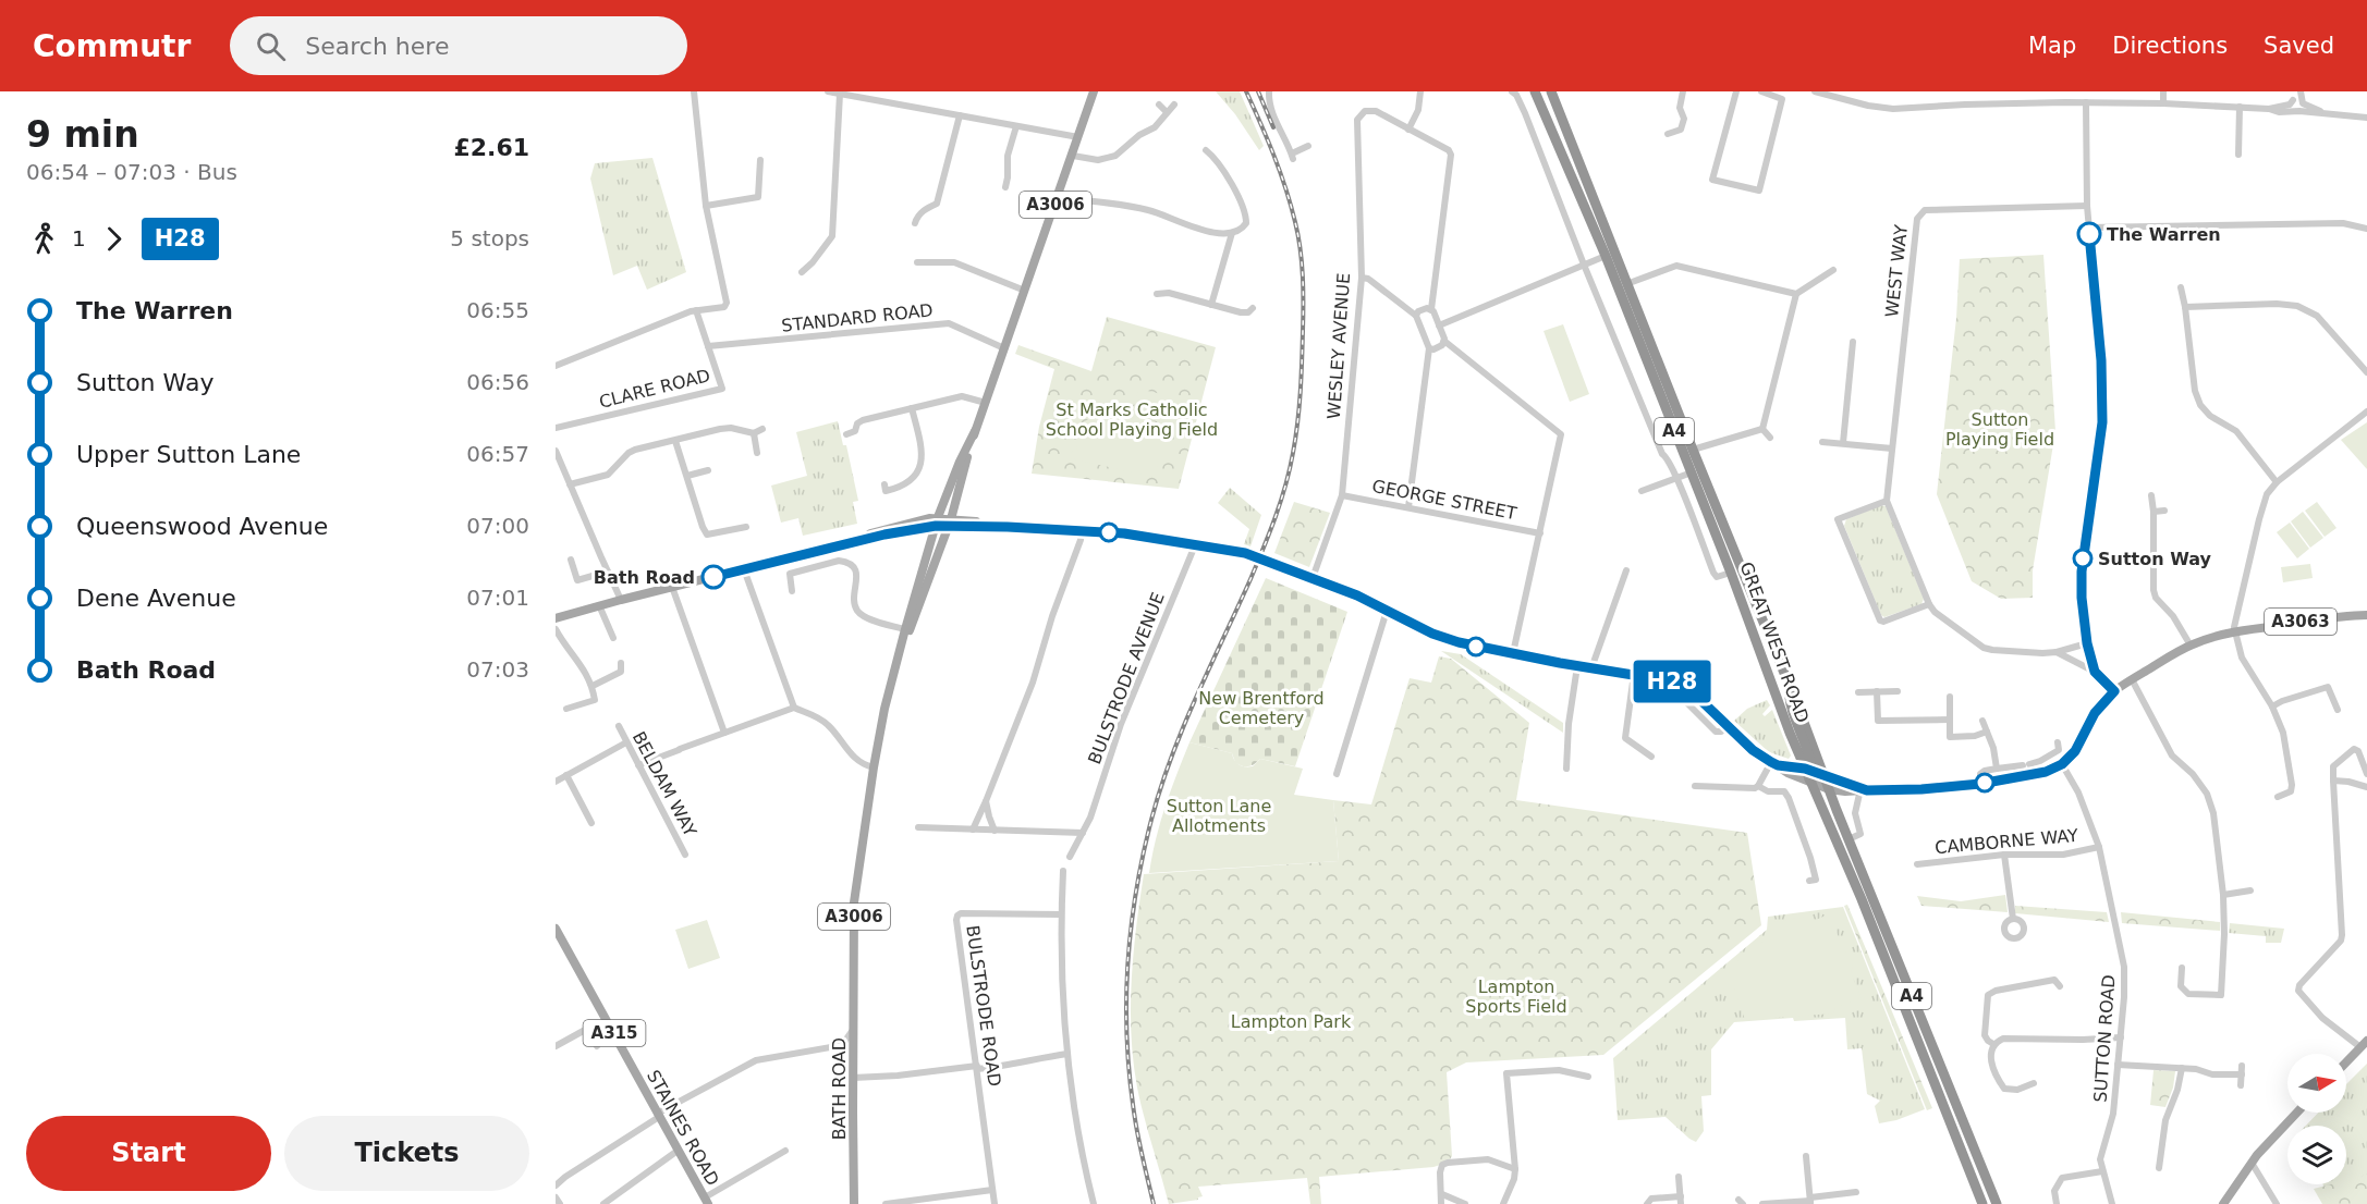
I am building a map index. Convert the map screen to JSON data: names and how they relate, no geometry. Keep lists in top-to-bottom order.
{
  "streets": {
    "highway": ["A4", "GREAT WEST ROAD"],
    "main road": [
      "A3006",
      "A3063",
      "A315",
      "BATH ROAD",
      "STAINES ROAD"
    ],
    "street": [
      "WEST WAY",
      "STANDARD ROAD",
      "WESLEY AVENUE",
      "CLARE ROAD",
      "GEORGE STREET",
      "BULSTRODE AVENUE",
      "BELDAM WAY",
      "CAMBORNE WAY",
      "BULSTRODE ROAD",
      "SUTTON ROAD"
    ]
  },
  "crossings": [
    ["STANDARD ROAD", "CLARE ROAD"],
    ["STANDARD ROAD", "BATH ROAD"],
    ["WESLEY AVENUE", "GEORGE STREET"],
    ["WESLEY AVENUE", "A3063"],
    ["A4", "A3063"],
    ["A4", "GREAT WEST ROAD"],
    ["A3063", "GREAT WEST ROAD"],
    ["A3063", "BULSTRODE AVENUE"],
    ["A3063", "SUTTON ROAD"],
    ["A3063", "BATH ROAD"],
    ["CAMBORNE WAY", "SUTTON ROAD"]
  ],
  "parks": [
    "St Marks Catholic School Playing Field",
    "Sutton Playing Field",
    "New Brentford Cemetery",
    "Sutton Lane Allotments",
    "Lampton Sports Field",
    "Lampton Park"
  ],
  "places": ["The Warren", "Sutton Way", "Bath Road"],
  "lines": ["bus line H28"],
  "north": "right",
  "page": {
    "header": "Commutr",
    "search": "Search here",
    "nav": ["Map", "Directions", "Saved"],
    "heading": ["9 min", "06:54 – 07:03 · Bus", "£2.61"],
    "on_map": "H28",
    "legs": ["1", "H28", "5 stops"],
    "list": [
      {
        "name": "The Warren",
        "value": "06:55"
      },
      {
        "name": "Sutton Way",
        "value": "06:56"
      },
      {
        "name": "Upper Sutton Lane",
        "value": "06:57"
      },
      {
        "name": "Queenswood Avenue",
        "value": "07:00"
      },
      {
        "name": "Dene Avenue",
        "value": "07:01"
      },
      {
        "name": "Bath Road",
        "value": "07:03"
      }
    ],
    "buttons": ["Start", "Tickets"]
  }
}
